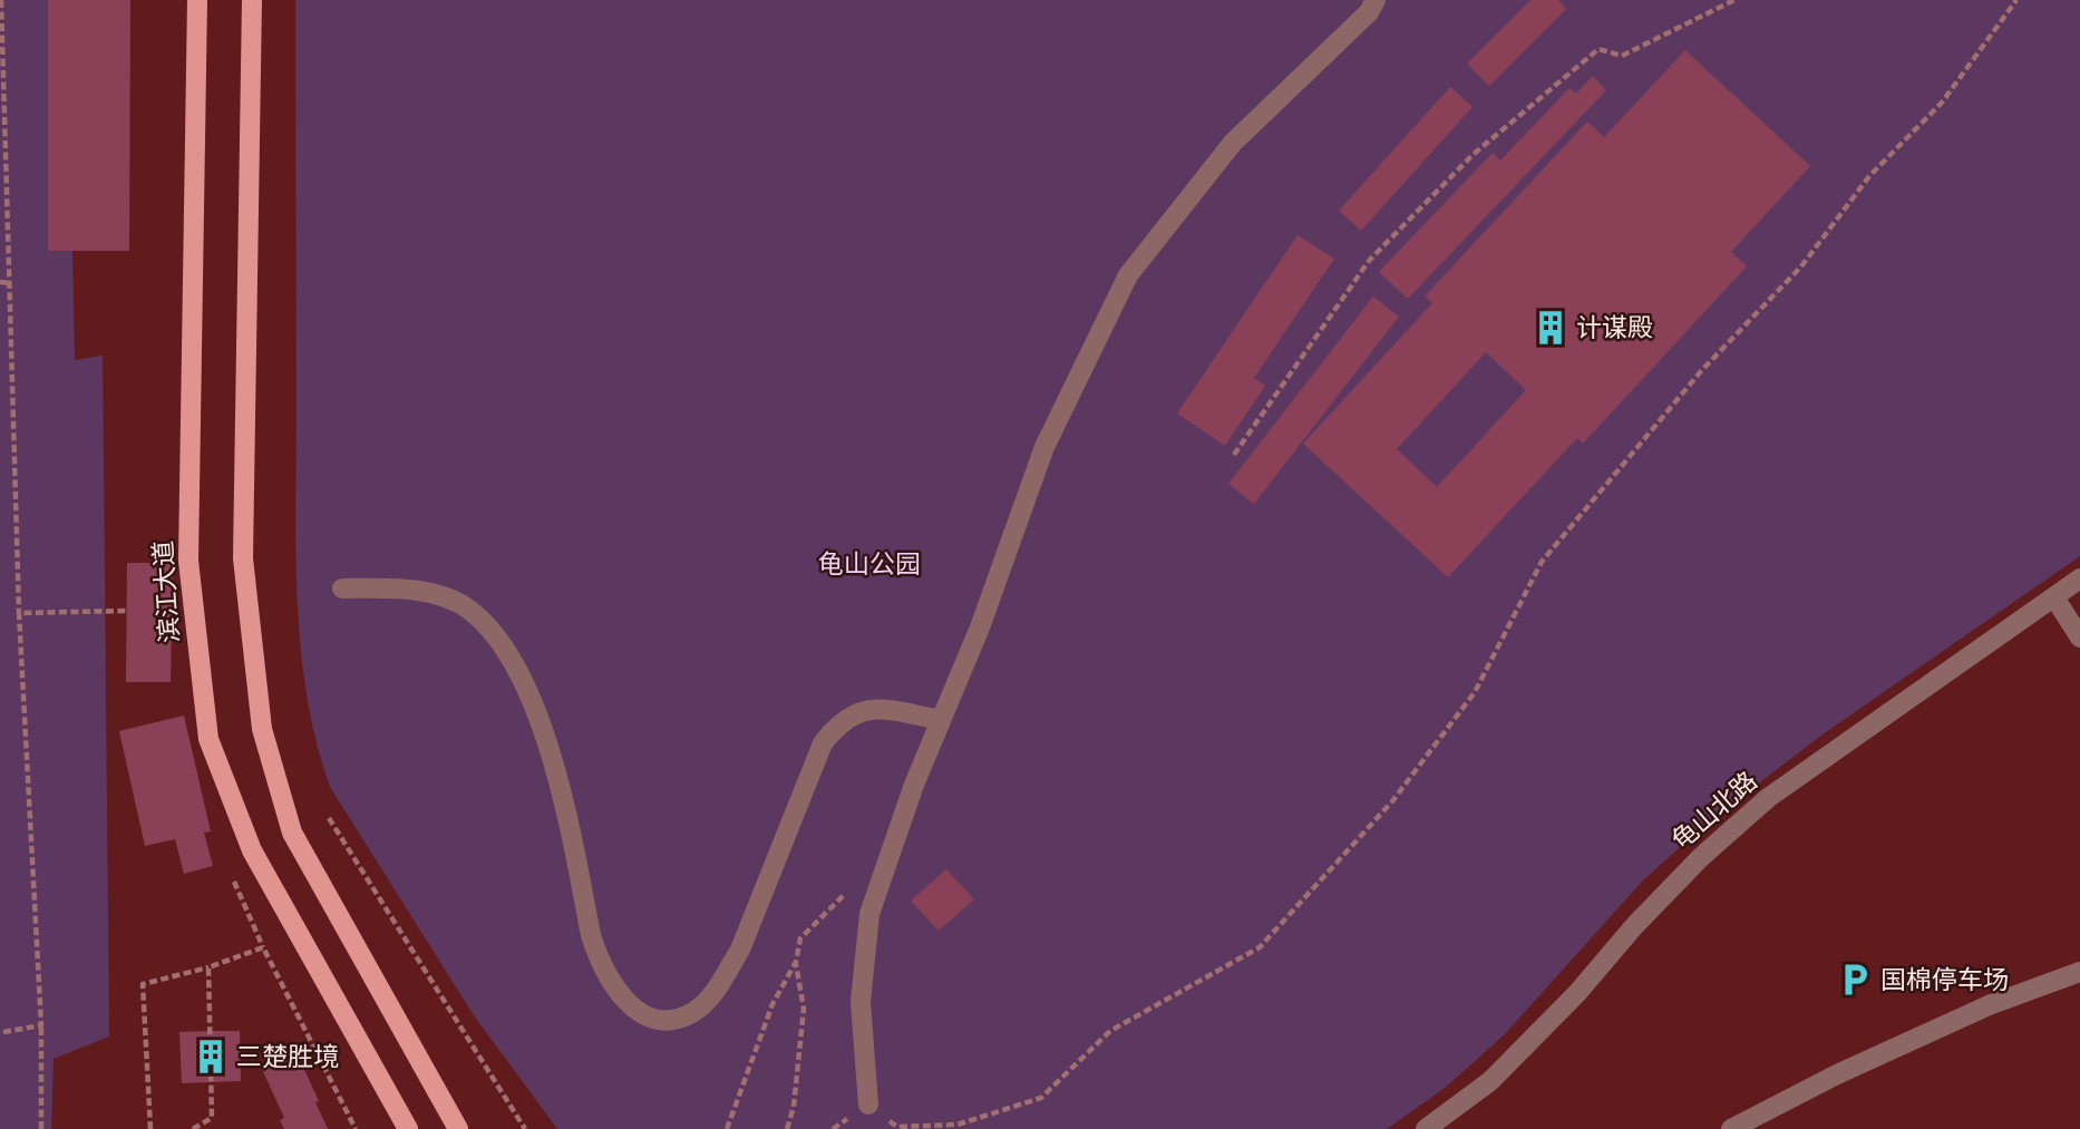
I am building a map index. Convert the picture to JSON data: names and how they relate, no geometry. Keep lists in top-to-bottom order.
{
  "streets": {
    "main road": ["滨江大道"],
    "street": ["龟山北路"]
  },
  "parks": ["龟山公园"],
  "places": {
    "building": ["计谋殿", "三楚胜境"],
    "parking": ["国棉停车场"]
  }
}
